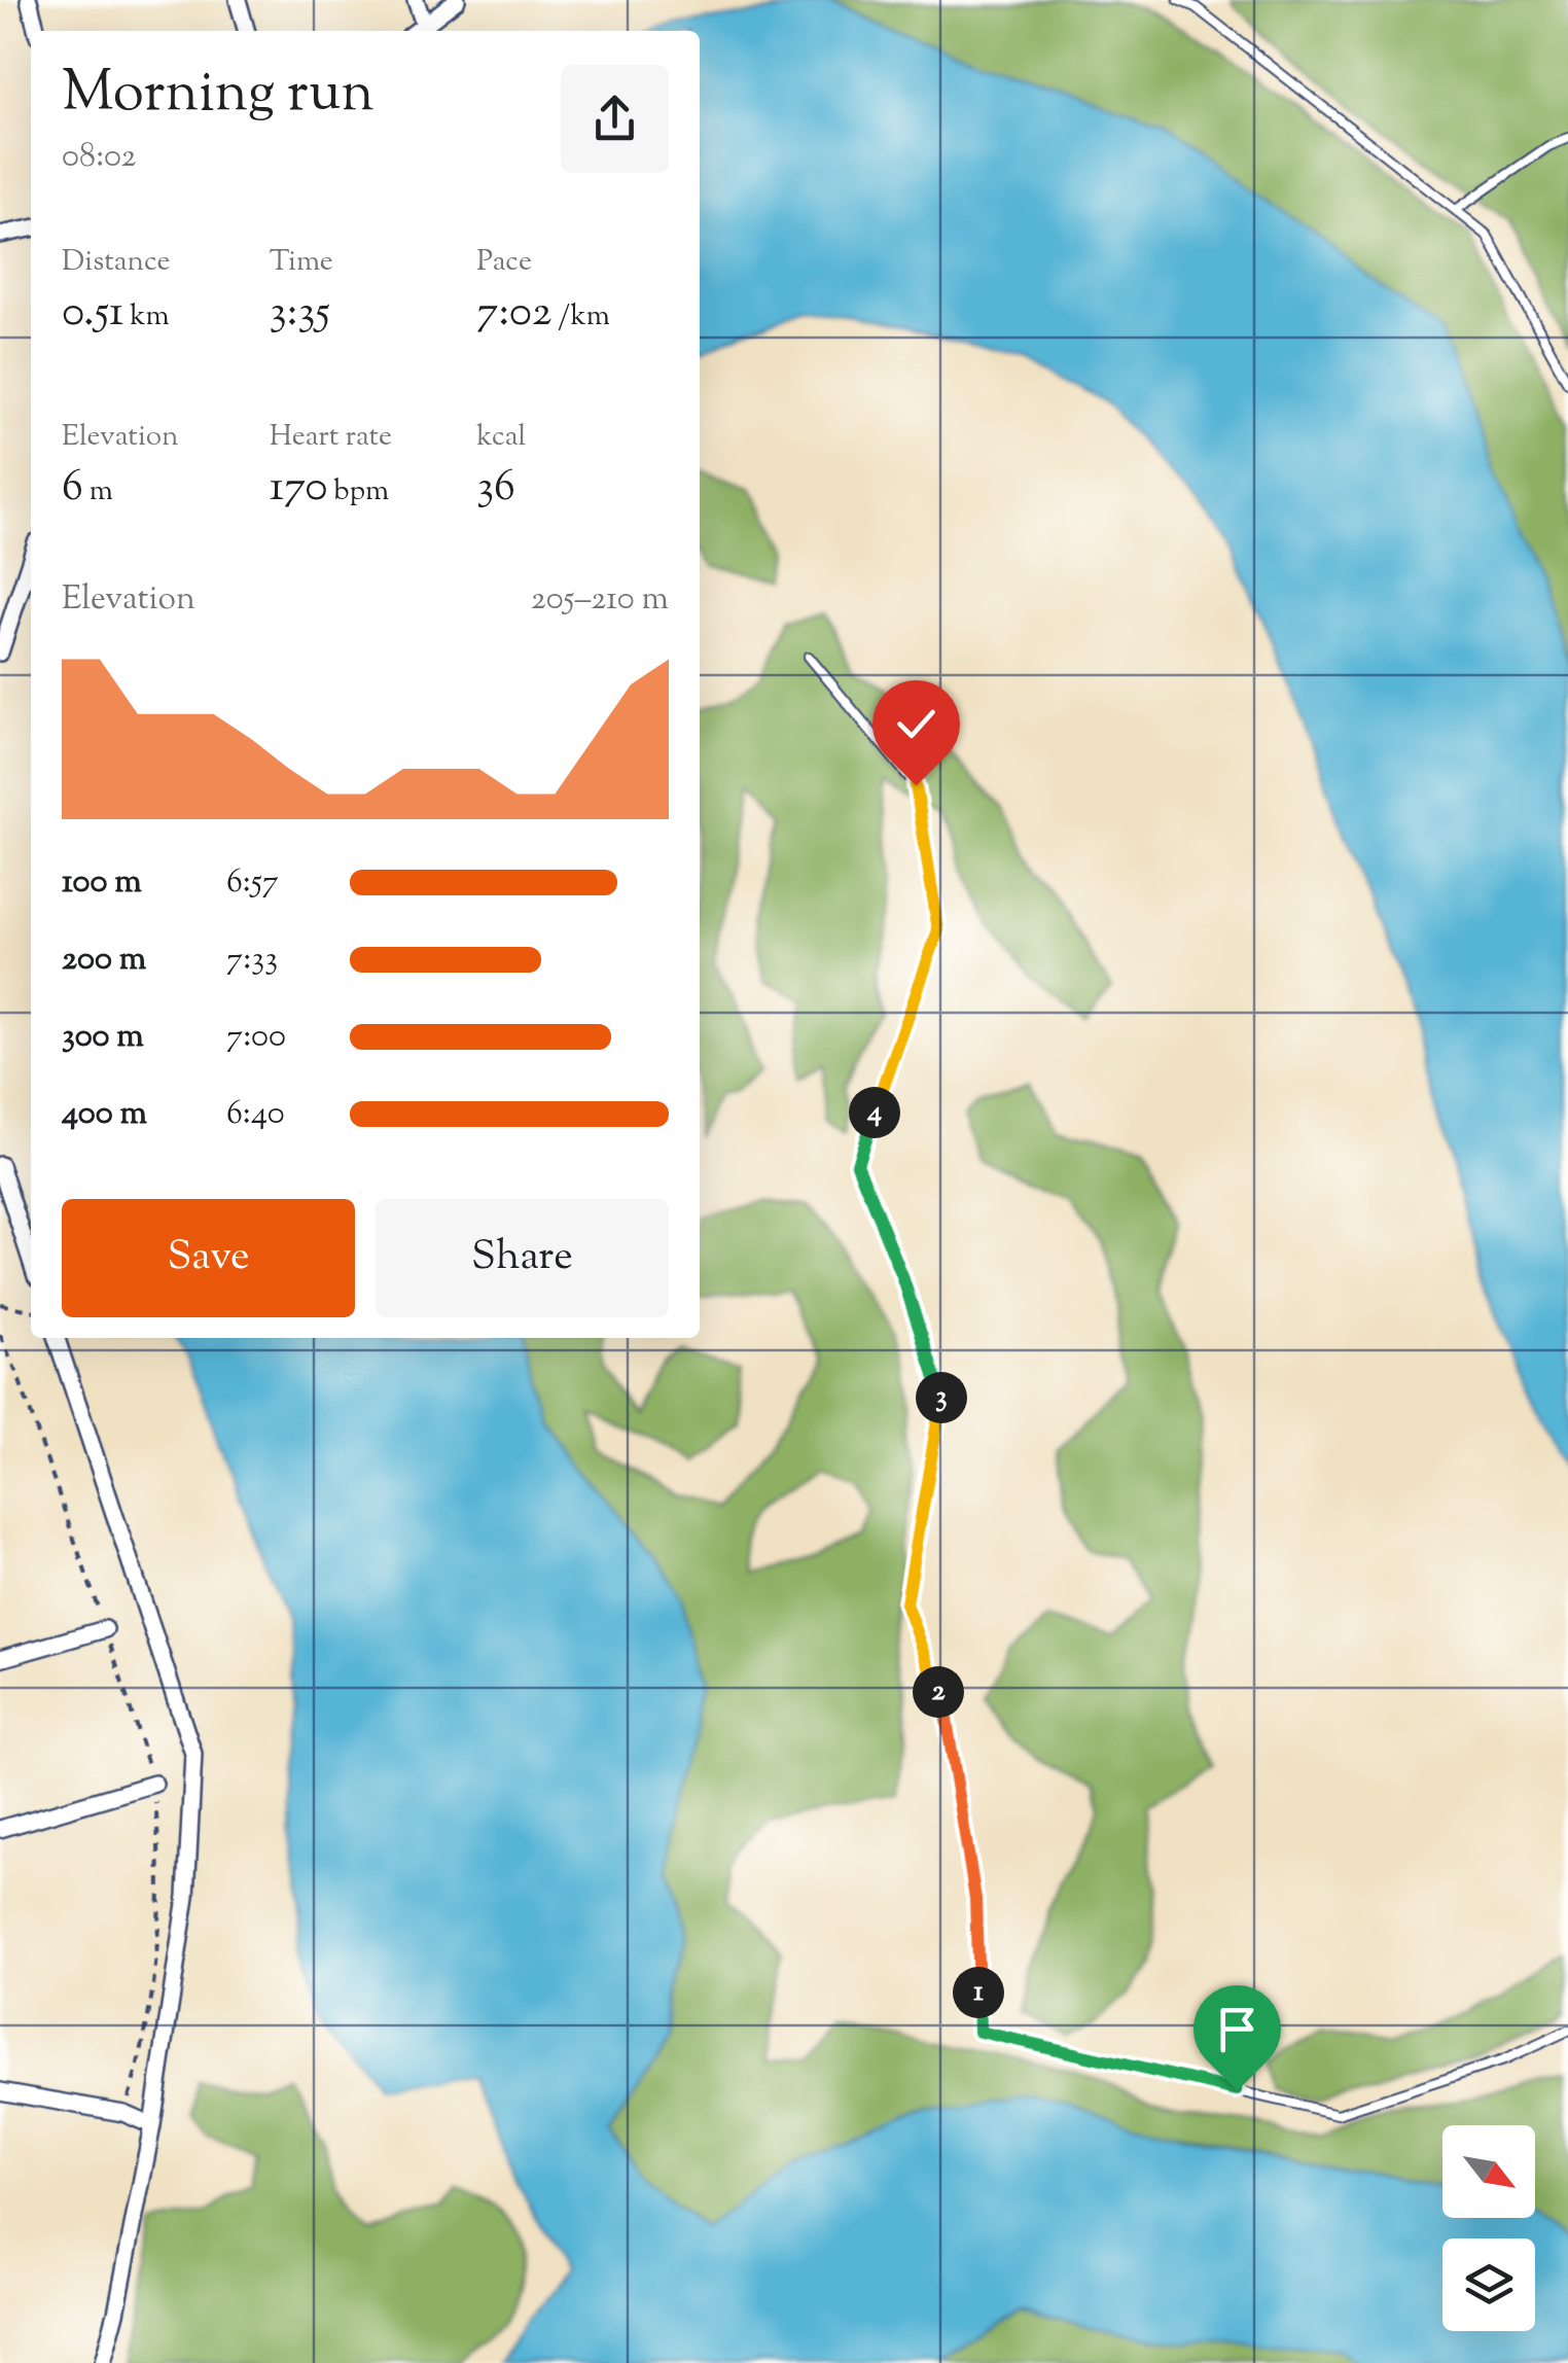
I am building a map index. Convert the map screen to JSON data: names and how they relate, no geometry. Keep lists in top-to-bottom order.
{
  "north": "bottom right",
  "page": {
    "heading": ["Morning run", "08:02"],
    "stats": [
      ["Distance", "0.51 km"],
      ["Time", "3:35"],
      ["Pace", "7:02 /km"],
      ["Elevation", "6 m"],
      ["Heart rate", "170 bpm"],
      ["kcal", "36"]
    ],
    "chart": ["Elevation", "205–210 m"],
    "list": [
      {
        "name": "100 m",
        "note": "6:57"
      },
      {
        "name": "200 m",
        "note": "7:33"
      },
      {
        "name": "300 m",
        "note": "7:00"
      },
      {
        "name": "400 m",
        "note": "6:40"
      }
    ],
    "pins": [
      "4",
      "3",
      "2",
      "1"
    ],
    "buttons": ["Save", "Share"]
  }
}
